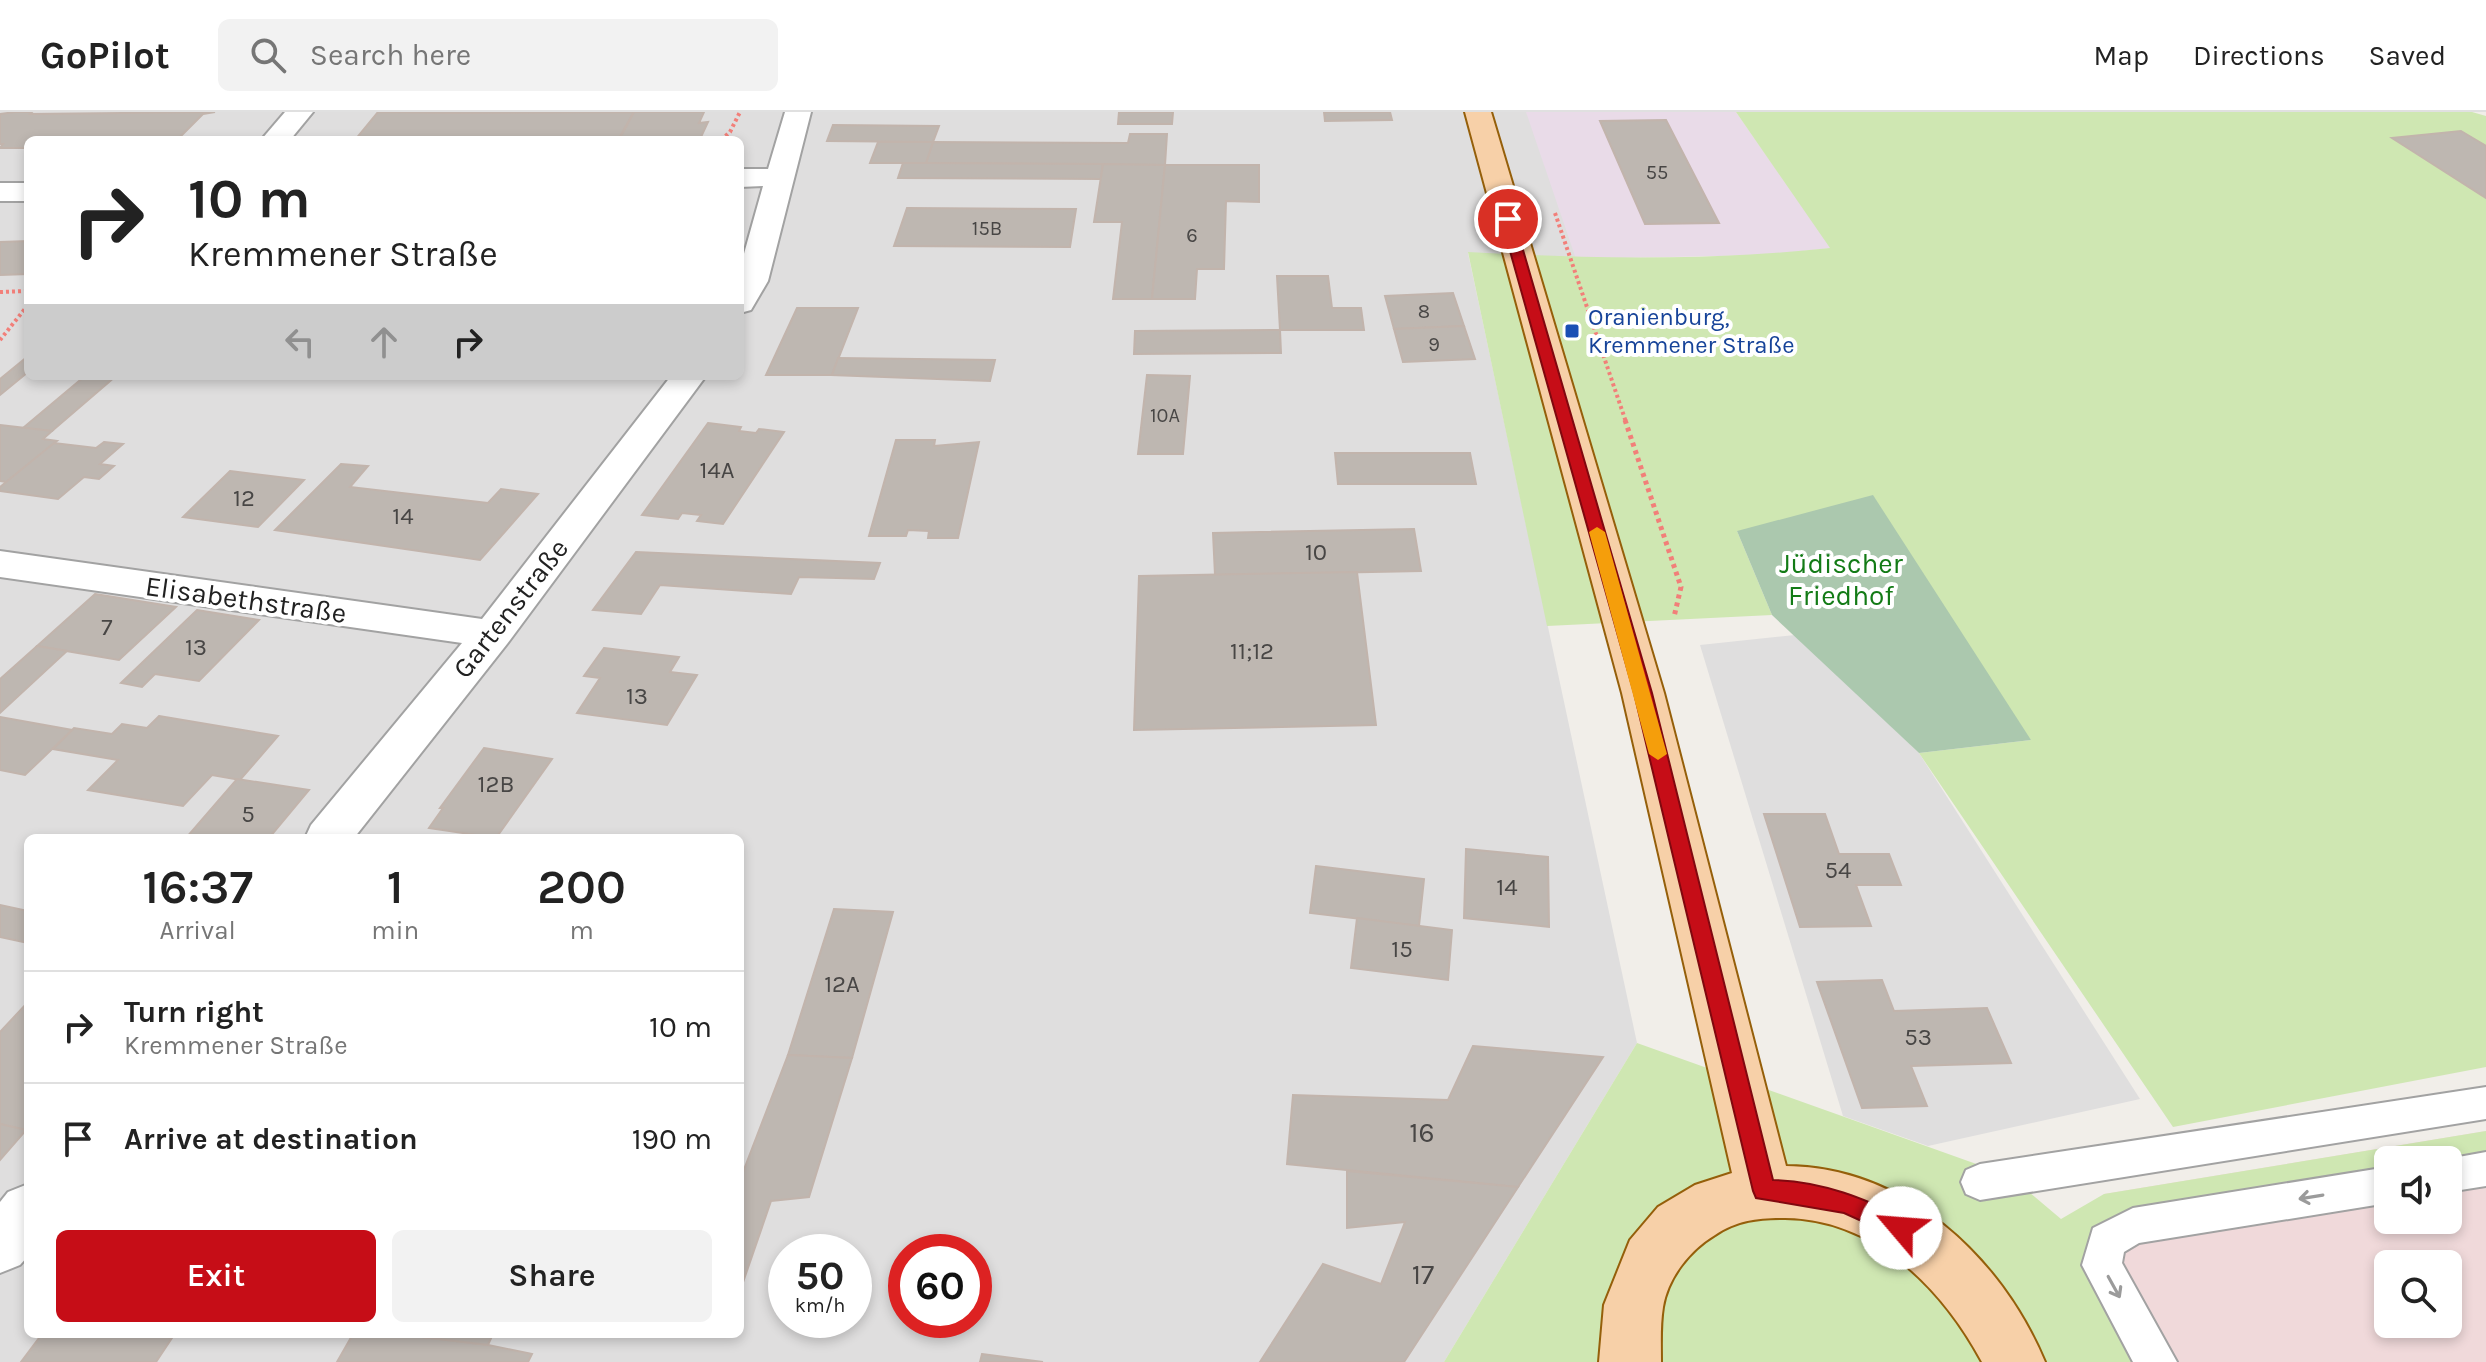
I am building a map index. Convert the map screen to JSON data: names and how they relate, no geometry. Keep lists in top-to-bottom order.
{
  "streets": {
    "street": ["Elisabethstraße", "Gartenstraße"]
  },
  "crossings": [
    ["Elisabethstraße", "Gartenstraße"]
  ],
  "parks": ["Jüdischer Friedhof"],
  "places": {
    "transit": ["Oranienburg, Kremmener Straße"]
  },
  "house_numbers": [
    "55",
    "15B",
    "6",
    "8",
    "9",
    "10A",
    "14A",
    "12",
    "14",
    "10",
    "7",
    "13",
    "11;12",
    "13",
    "12B",
    "5",
    "54",
    "14",
    "15",
    "12A",
    "53",
    "16",
    "17"
  ],
  "page": {
    "header": "GoPilot",
    "search": "Search here",
    "nav": ["Map", "Directions", "Saved"],
    "turn": ["10 m", "Kremmener Straße"],
    "eta": [
      "16:37",
      "Arrival",
      "1",
      "min",
      "200",
      "m"
    ],
    "list": [
      {
        "name": "Turn right",
        "note": "Kremmener Straße",
        "value": "10 m"
      },
      {
        "name": "Arrive at destination",
        "value": "190 m"
      }
    ],
    "buttons": ["Exit", "Share"],
    "speed": "50 km/h",
    "limit": "60"
  }
}
